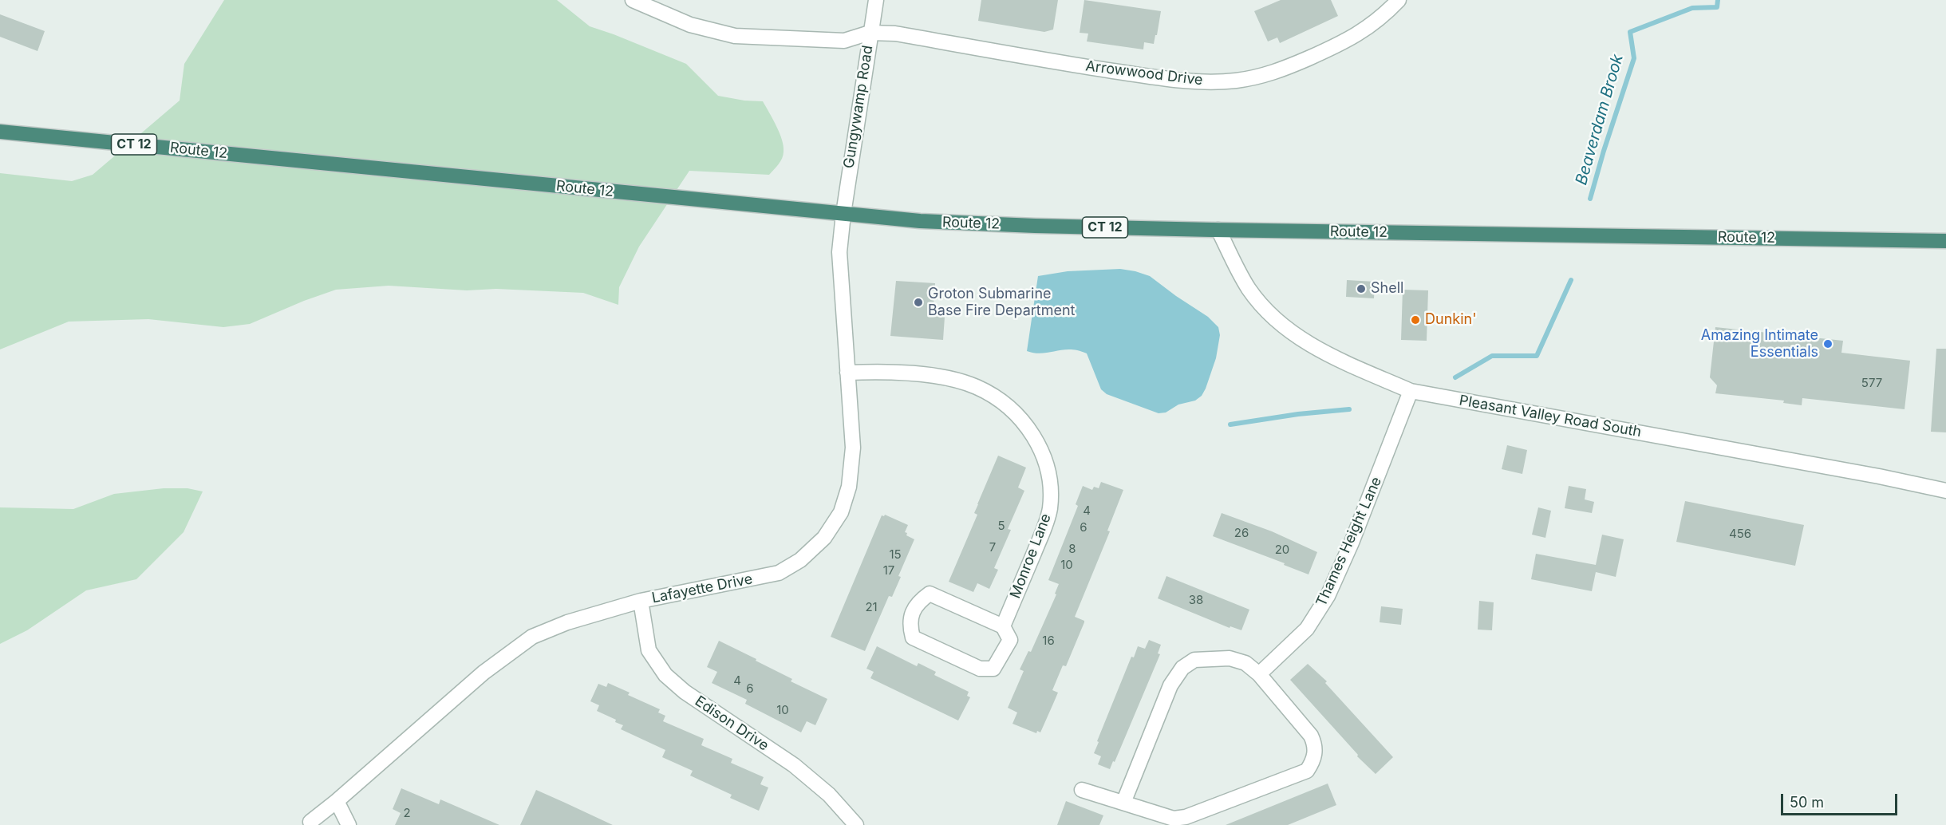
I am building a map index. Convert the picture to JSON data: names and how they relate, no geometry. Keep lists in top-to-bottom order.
{
  "streets": {
    "highway": ["CT 12", "Route 12"],
    "street": [
      "Arrowwood Drive",
      "Gungywamp Road",
      "Pleasant Valley Road South",
      "Thames Height Lane",
      "Monroe Lane",
      "Lafayette Drive",
      "Edison Drive"
    ]
  },
  "crossings": [
    ["Arrowwood Drive", "Gungywamp Road"],
    ["Gungywamp Road", "Route 12"],
    ["Gungywamp Road", "Lafayette Drive"],
    ["Route 12", "Pleasant Valley Road South"],
    ["Route 12", "Lafayette Drive"],
    ["Pleasant Valley Road South", "Thames Height Lane"],
    ["Monroe Lane", "Lafayette Drive"],
    ["Lafayette Drive", "Edison Drive"]
  ],
  "water": ["Beaverdam Brook"],
  "places": [
    "Shell",
    "Groton Submarine Base Fire Department",
    "Dunkin'",
    "Amazing Intimate Essentials"
  ],
  "house_numbers": [
    "577",
    "4",
    "5",
    "6",
    "26",
    "456",
    "7",
    "8",
    "20",
    "15",
    "10",
    "17",
    "38",
    "21",
    "16",
    "4",
    "6",
    "10",
    "2"
  ],
  "scale_bar": "50 m"
}
